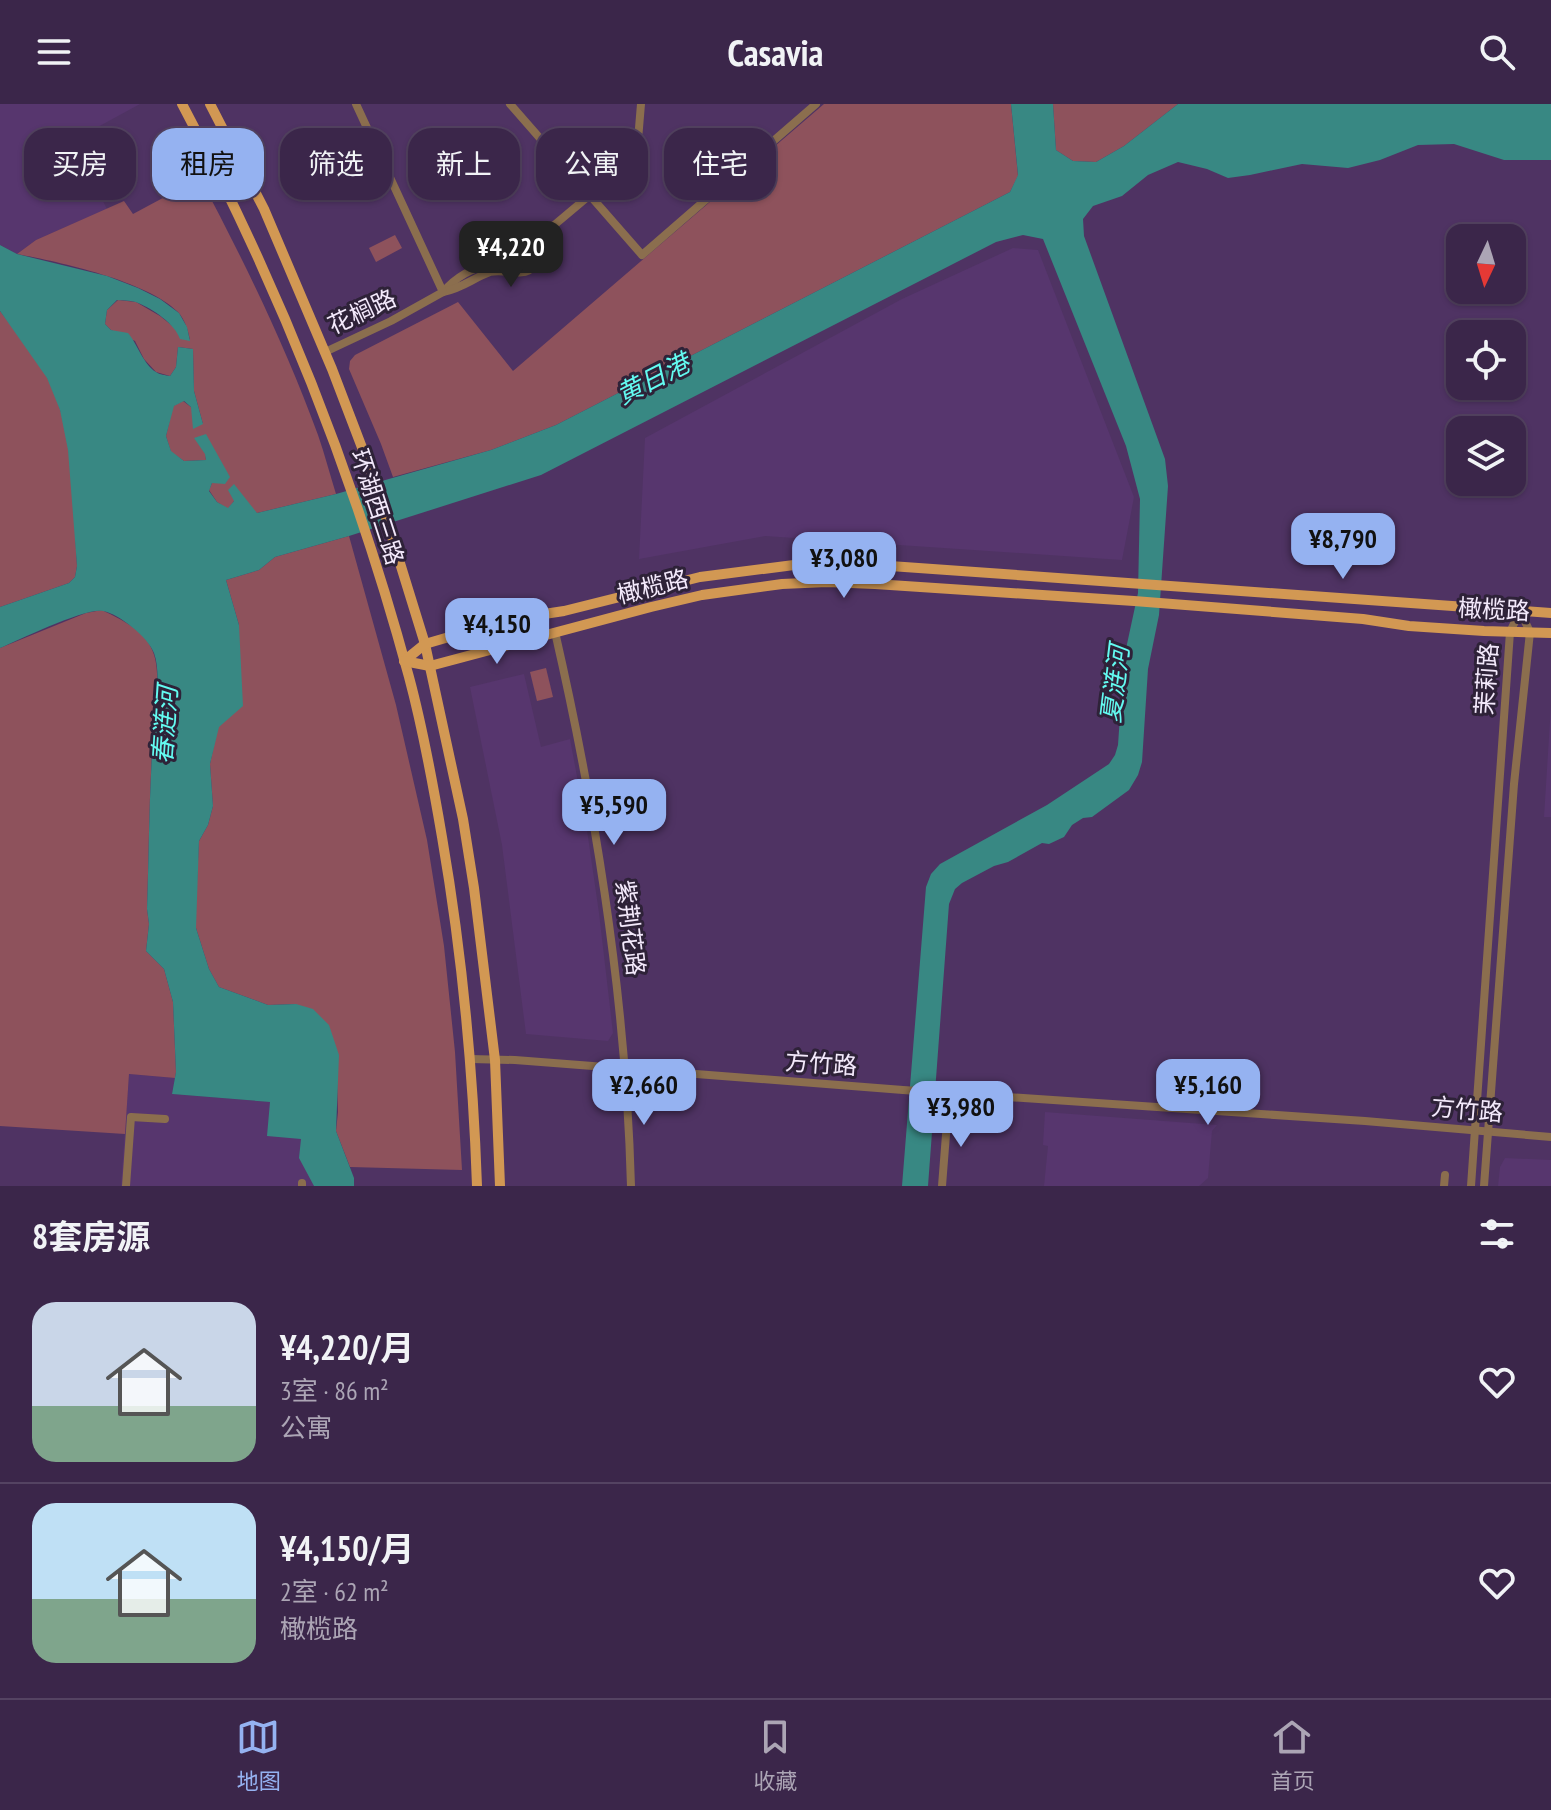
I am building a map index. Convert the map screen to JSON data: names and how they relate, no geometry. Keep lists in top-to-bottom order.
{
  "streets": {
    "main road": ["环湖西三路", "橄榄路"],
    "street": [
      "花榈路",
      "茉莉路",
      "紫荆花路",
      "方竹路"
    ]
  },
  "crossings": [
    ["花榈路", "环湖西三路"],
    ["环湖西三路", "橄榄路"],
    ["环湖西三路", "方竹路"],
    ["橄榄路", "茉莉路"],
    ["橄榄路", "紫荆花路"],
    ["茉莉路", "方竹路"],
    ["紫荆花路", "方竹路"]
  ],
  "water": ["黄日港", "夏涟河", "春涟河"],
  "north": "bottom",
  "page": {
    "header": "Casavia",
    "chip": [
      "买房",
      "租房",
      "筛选",
      "新上",
      "公寓",
      "住宅"
    ],
    "price": [
      "¥4,220",
      "¥8,790",
      "¥3,080",
      "¥4,150",
      "¥5,590",
      "¥2,660",
      "¥5,160",
      "¥3,980"
    ],
    "heading": "8套房源",
    "list": [
      {
        "name": "¥4,220/月",
        "note": "3室 · 86 m² · 公寓"
      },
      {
        "name": "¥4,150/月",
        "note": "2室 · 62 m² · 橄榄路"
      }
    ],
    "tabs": ["地图", "收藏", "首页"]
  }
}
